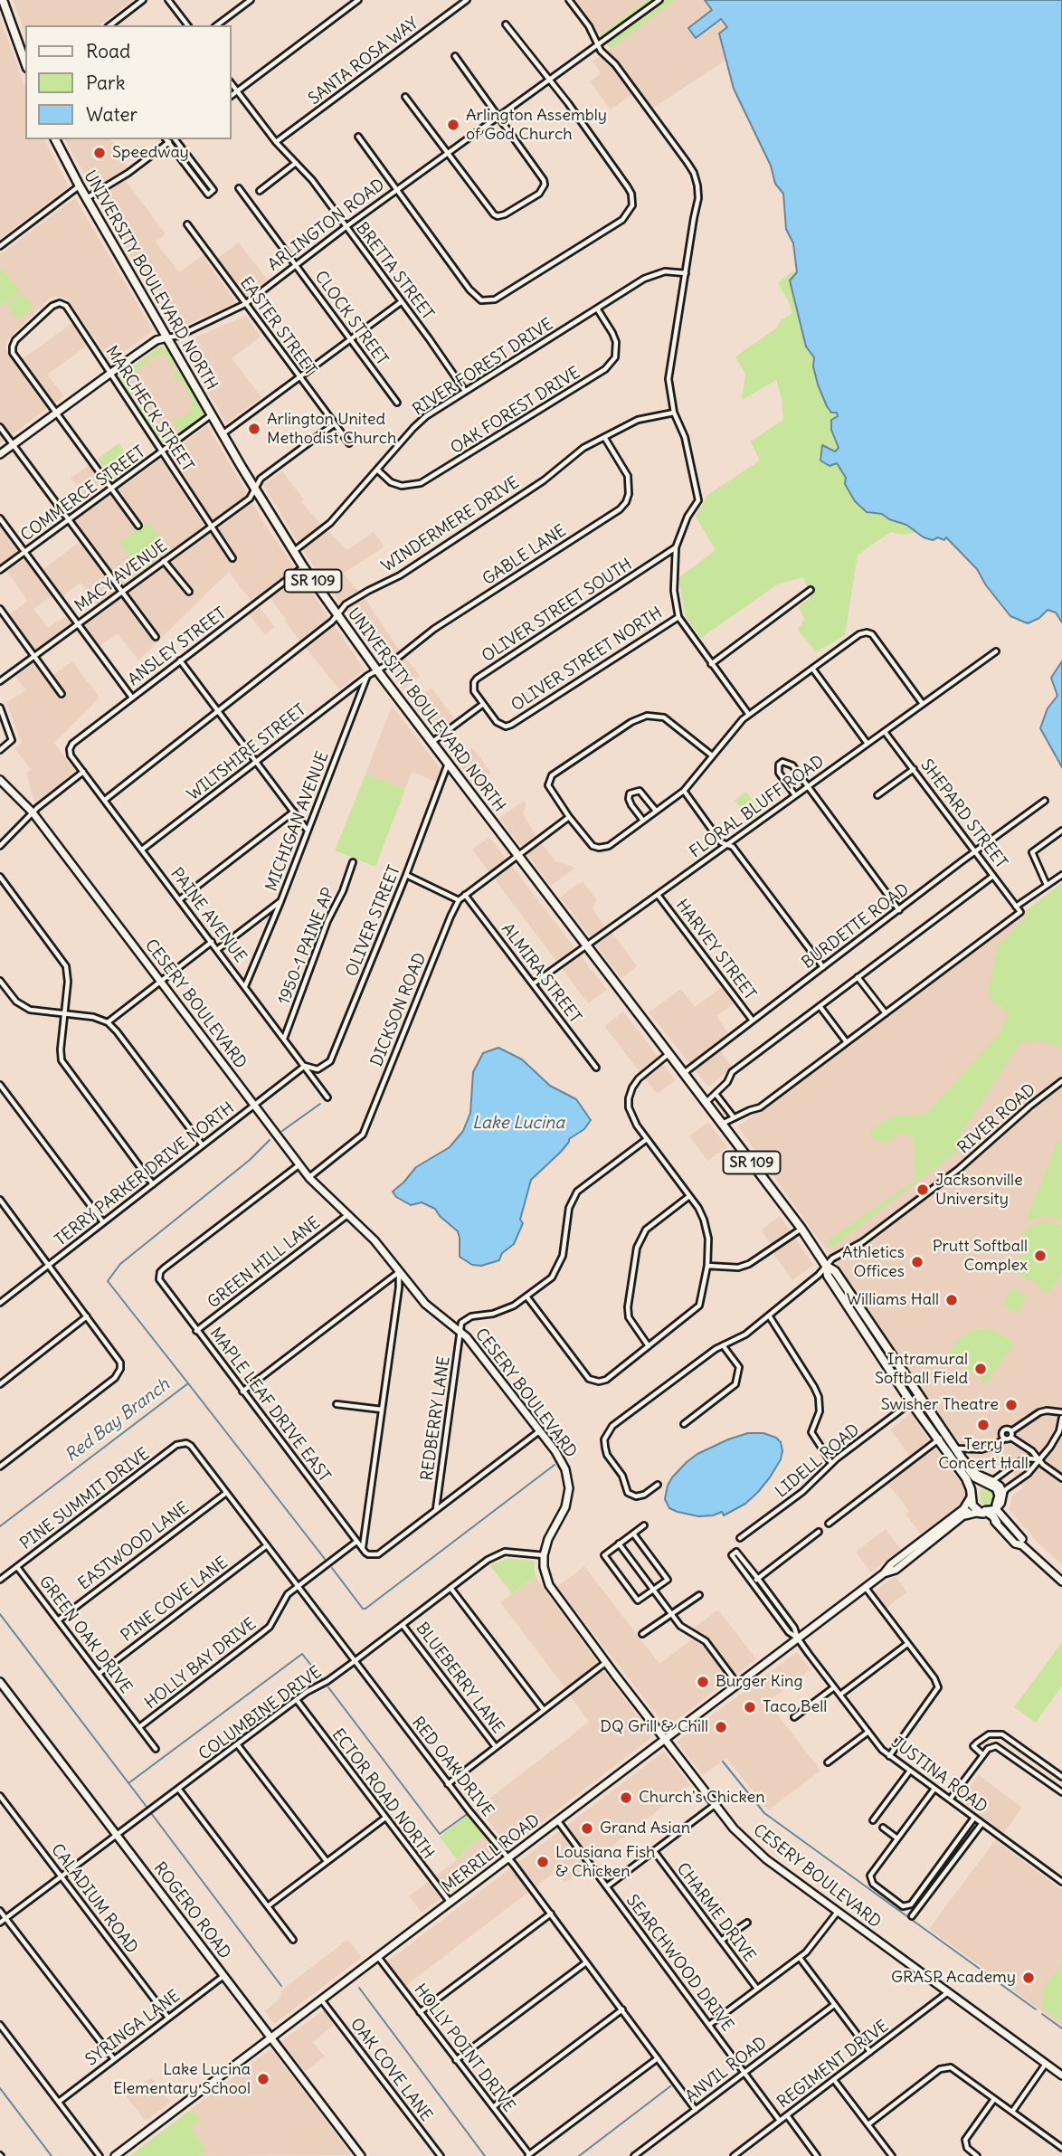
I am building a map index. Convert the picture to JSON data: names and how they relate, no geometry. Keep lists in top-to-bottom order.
{
  "streets": {
    "main road": [
      "ARLINGTON ROAD",
      "UNIVERSITY BOULEVARD NORTH",
      "SR 109",
      "CESERY BOULEVARD",
      "MERRILL ROAD",
      "ROGERO ROAD"
    ],
    "street": [
      "SANTA ROSA WAY",
      "BRETTA STREET",
      "CLOCK STREET",
      "EASTER STREET",
      "RIVER FOREST DRIVE",
      "MARCHECK STREET",
      "OAK FOREST DRIVE",
      "COMMERCE STREET",
      "WINDERMERE DRIVE",
      "GABLE LANE",
      "MACY AVENUE",
      "OLIVER STREET SOUTH",
      "ANSLEY STREET",
      "OLIVER STREET NORTH",
      "WILTSHIRE STREET",
      "FLORAL BLUFF ROAD",
      "SHEPARD STREET",
      "MICHIGAN AVENUE",
      "PAINE AVENUE",
      "OLIVER STREET",
      "BURDETTE ROAD",
      "1950-1 PAINE AP",
      "HARVEY STREET",
      "ALMIRA STREET",
      "DICKSON ROAD",
      "RIVER ROAD",
      "TERRY PARKER DRIVE NORTH",
      "GREEN HILL LANE",
      "MAPLE LEAF DRIVE EAST",
      "REDBERRY LANE",
      "LIDELL ROAD",
      "PINE SUMMIT DRIVE",
      "EASTWOOD LANE",
      "PINE COVE LANE",
      "GREEN OAK DRIVE",
      "HOLLY BAY DRIVE",
      "BLUEBERRY LANE",
      "COLUMBINE DRIVE",
      "RED OAK DRIVE",
      "JUSTINA ROAD",
      "ECTOR ROAD NORTH",
      "CALADIUM ROAD",
      "CHARME DRIVE",
      "SEARCHWOOD DRIVE",
      "SYRINGA LANE",
      "HOLLY POINT DRIVE",
      "REGIMENT DRIVE",
      "OAK COVE LANE",
      "ANVIL ROAD"
    ]
  },
  "crossings": [
    ["SANTA ROSA WAY", "BRETTA STREET"],
    ["ARLINGTON ROAD", "BRETTA STREET"],
    ["ARLINGTON ROAD", "UNIVERSITY BOULEVARD NORTH"],
    ["ARLINGTON ROAD", "CLOCK STREET"],
    ["ARLINGTON ROAD", "EASTER STREET"],
    ["ARLINGTON ROAD", "MARCHECK STREET"],
    ["BRETTA STREET", "RIVER FOREST DRIVE"],
    ["UNIVERSITY BOULEVARD NORTH", "RIVER FOREST DRIVE"],
    ["UNIVERSITY BOULEVARD NORTH", "COMMERCE STREET"],
    ["UNIVERSITY BOULEVARD NORTH", "WINDERMERE DRIVE"],
    ["UNIVERSITY BOULEVARD NORTH", "GABLE LANE"],
    ["UNIVERSITY BOULEVARD NORTH", "MACY AVENUE"],
    ["UNIVERSITY BOULEVARD NORTH", "SR 109"],
    ["UNIVERSITY BOULEVARD NORTH", "ANSLEY STREET"],
    ["UNIVERSITY BOULEVARD NORTH", "FLORAL BLUFF ROAD"],
    ["UNIVERSITY BOULEVARD NORTH", "OLIVER STREET"],
    ["UNIVERSITY BOULEVARD NORTH", "BURDETTE ROAD"],
    ["UNIVERSITY BOULEVARD NORTH", "DICKSON ROAD"],
    ["UNIVERSITY BOULEVARD NORTH", "RIVER ROAD"],
    ["UNIVERSITY BOULEVARD NORTH", "LIDELL ROAD"],
    ["UNIVERSITY BOULEVARD NORTH", "MERRILL ROAD"],
    ["EASTER STREET", "MACY AVENUE"],
    ["RIVER FOREST DRIVE", "OAK FOREST DRIVE"],
    ["MARCHECK STREET", "COMMERCE STREET"],
    ["MARCHECK STREET", "MACY AVENUE"],
    ["WINDERMERE DRIVE", "GABLE LANE"],
    ["WINDERMERE DRIVE", "PAINE AVENUE"],
    ["SR 109", "MERRILL ROAD"],
    ["OLIVER STREET SOUTH", "OLIVER STREET NORTH"],
    ["ANSLEY STREET", "PAINE AVENUE"],
    ["WILTSHIRE STREET", "MICHIGAN AVENUE"],
    ["WILTSHIRE STREET", "PAINE AVENUE"],
    ["FLORAL BLUFF ROAD", "SHEPARD STREET"],
    ["FLORAL BLUFF ROAD", "HARVEY STREET"],
    ["FLORAL BLUFF ROAD", "ALMIRA STREET"],
    ["SHEPARD STREET", "BURDETTE ROAD"],
    ["MICHIGAN AVENUE", "PAINE AVENUE"],
    ["PAINE AVENUE", "OLIVER STREET"],
    ["PAINE AVENUE", "1950-1 PAINE AP"],
    ["PAINE AVENUE", "TERRY PARKER DRIVE NORTH"],
    ["OLIVER STREET", "TERRY PARKER DRIVE NORTH"],
    ["BURDETTE ROAD", "HARVEY STREET"],
    ["ALMIRA STREET", "DICKSON ROAD"],
    ["CESERY BOULEVARD", "DICKSON ROAD"],
    ["CESERY BOULEVARD", "TERRY PARKER DRIVE NORTH"],
    ["CESERY BOULEVARD", "GREEN HILL LANE"],
    ["CESERY BOULEVARD", "MAPLE LEAF DRIVE EAST"],
    ["CESERY BOULEVARD", "REDBERRY LANE"],
    ["CESERY BOULEVARD", "COLUMBINE DRIVE"],
    ["CESERY BOULEVARD", "MERRILL ROAD"],
    ["CESERY BOULEVARD", "REGIMENT DRIVE"],
    ["GREEN HILL LANE", "MAPLE LEAF DRIVE EAST"],
    ["MAPLE LEAF DRIVE EAST", "HOLLY BAY DRIVE"],
    ["PINE SUMMIT DRIVE", "GREEN OAK DRIVE"],
    ["PINE SUMMIT DRIVE", "RED OAK DRIVE"],
    ["EASTWOOD LANE", "GREEN OAK DRIVE"],
    ["EASTWOOD LANE", "RED OAK DRIVE"],
    ["PINE COVE LANE", "GREEN OAK DRIVE"],
    ["PINE COVE LANE", "RED OAK DRIVE"],
    ["GREEN OAK DRIVE", "HOLLY BAY DRIVE"],
    ["HOLLY BAY DRIVE", "RED OAK DRIVE"],
    ["BLUEBERRY LANE", "COLUMBINE DRIVE"],
    ["COLUMBINE DRIVE", "RED OAK DRIVE"],
    ["COLUMBINE DRIVE", "ECTOR ROAD NORTH"],
    ["COLUMBINE DRIVE", "CALADIUM ROAD"],
    ["COLUMBINE DRIVE", "ROGERO ROAD"],
    ["RED OAK DRIVE", "MERRILL ROAD"],
    ["RED OAK DRIVE", "ANVIL ROAD"],
    ["JUSTINA ROAD", "MERRILL ROAD"],
    ["ECTOR ROAD NORTH", "MERRILL ROAD"],
    ["MERRILL ROAD", "ROGERO ROAD"],
    ["MERRILL ROAD", "SEARCHWOOD DRIVE"],
    ["MERRILL ROAD", "HOLLY POINT DRIVE"],
    ["MERRILL ROAD", "OAK COVE LANE"],
    ["CALADIUM ROAD", "SYRINGA LANE"],
    ["ROGERO ROAD", "SYRINGA LANE"],
    ["SEARCHWOOD DRIVE", "REGIMENT DRIVE"],
    ["SEARCHWOOD DRIVE", "ANVIL ROAD"]
  ],
  "water": ["Lake Lucina", "Red Bay Branch"],
  "places": [
    "Arlington Assembly of God Church",
    "Speedway",
    "Arlington United Methodist Church",
    "Jacksonville University",
    "Prutt Softball Complex",
    "Athletics Offices",
    "Williams Hall",
    "Intramural Softball Field",
    "Swisher Theatre",
    "Terry Concert Hall",
    "Burger King",
    "Taco Bell",
    "DQ Grill & Chill",
    "Church's Chicken",
    "Grand Asian",
    "Lousiana Fish & Chicken",
    "GRASP Academy",
    "Lake Lucina Elementary School"
  ],
  "legend": ["Road", "Park", "Water"]
}
